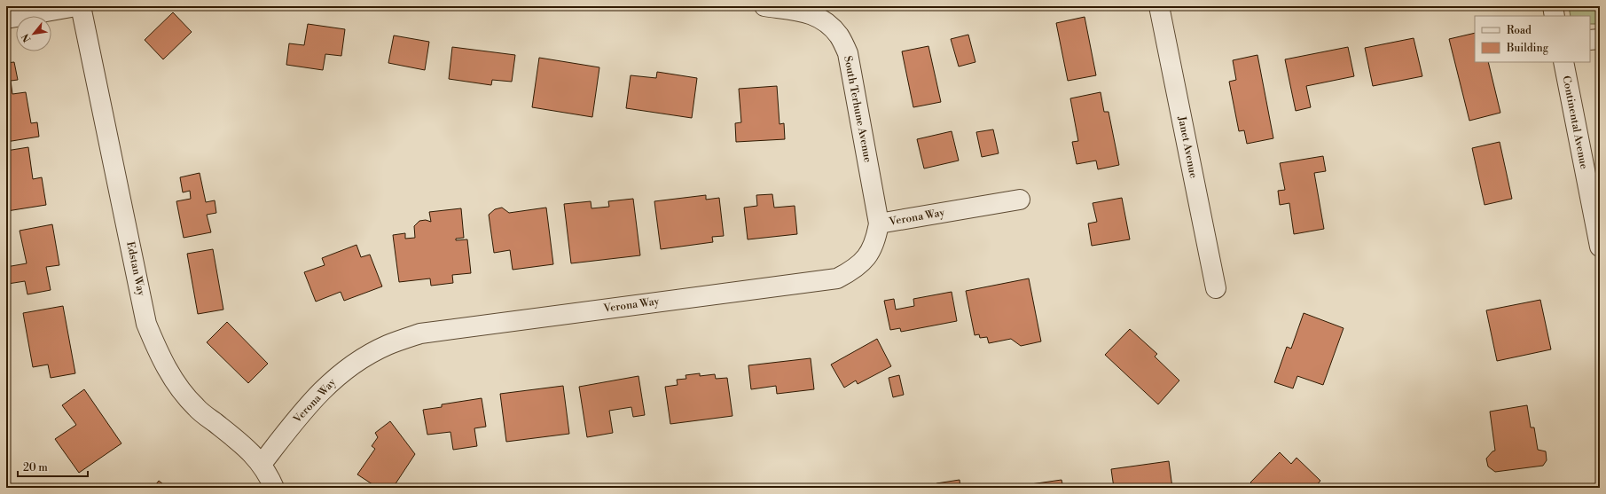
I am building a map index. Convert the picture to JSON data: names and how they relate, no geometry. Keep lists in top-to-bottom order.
{
  "streets": {
    "street": [
      "South Terhune Avenue",
      "Continental Avenue",
      "Janet Avenue",
      "Verona Way",
      "Edstan Way"
    ]
  },
  "crossings": [
    ["South Terhune Avenue", "Verona Way"],
    ["Verona Way", "Edstan Way"]
  ],
  "legend": ["Road", "Building"],
  "scale_bar": "20 m",
  "north": "bottom left"
}
